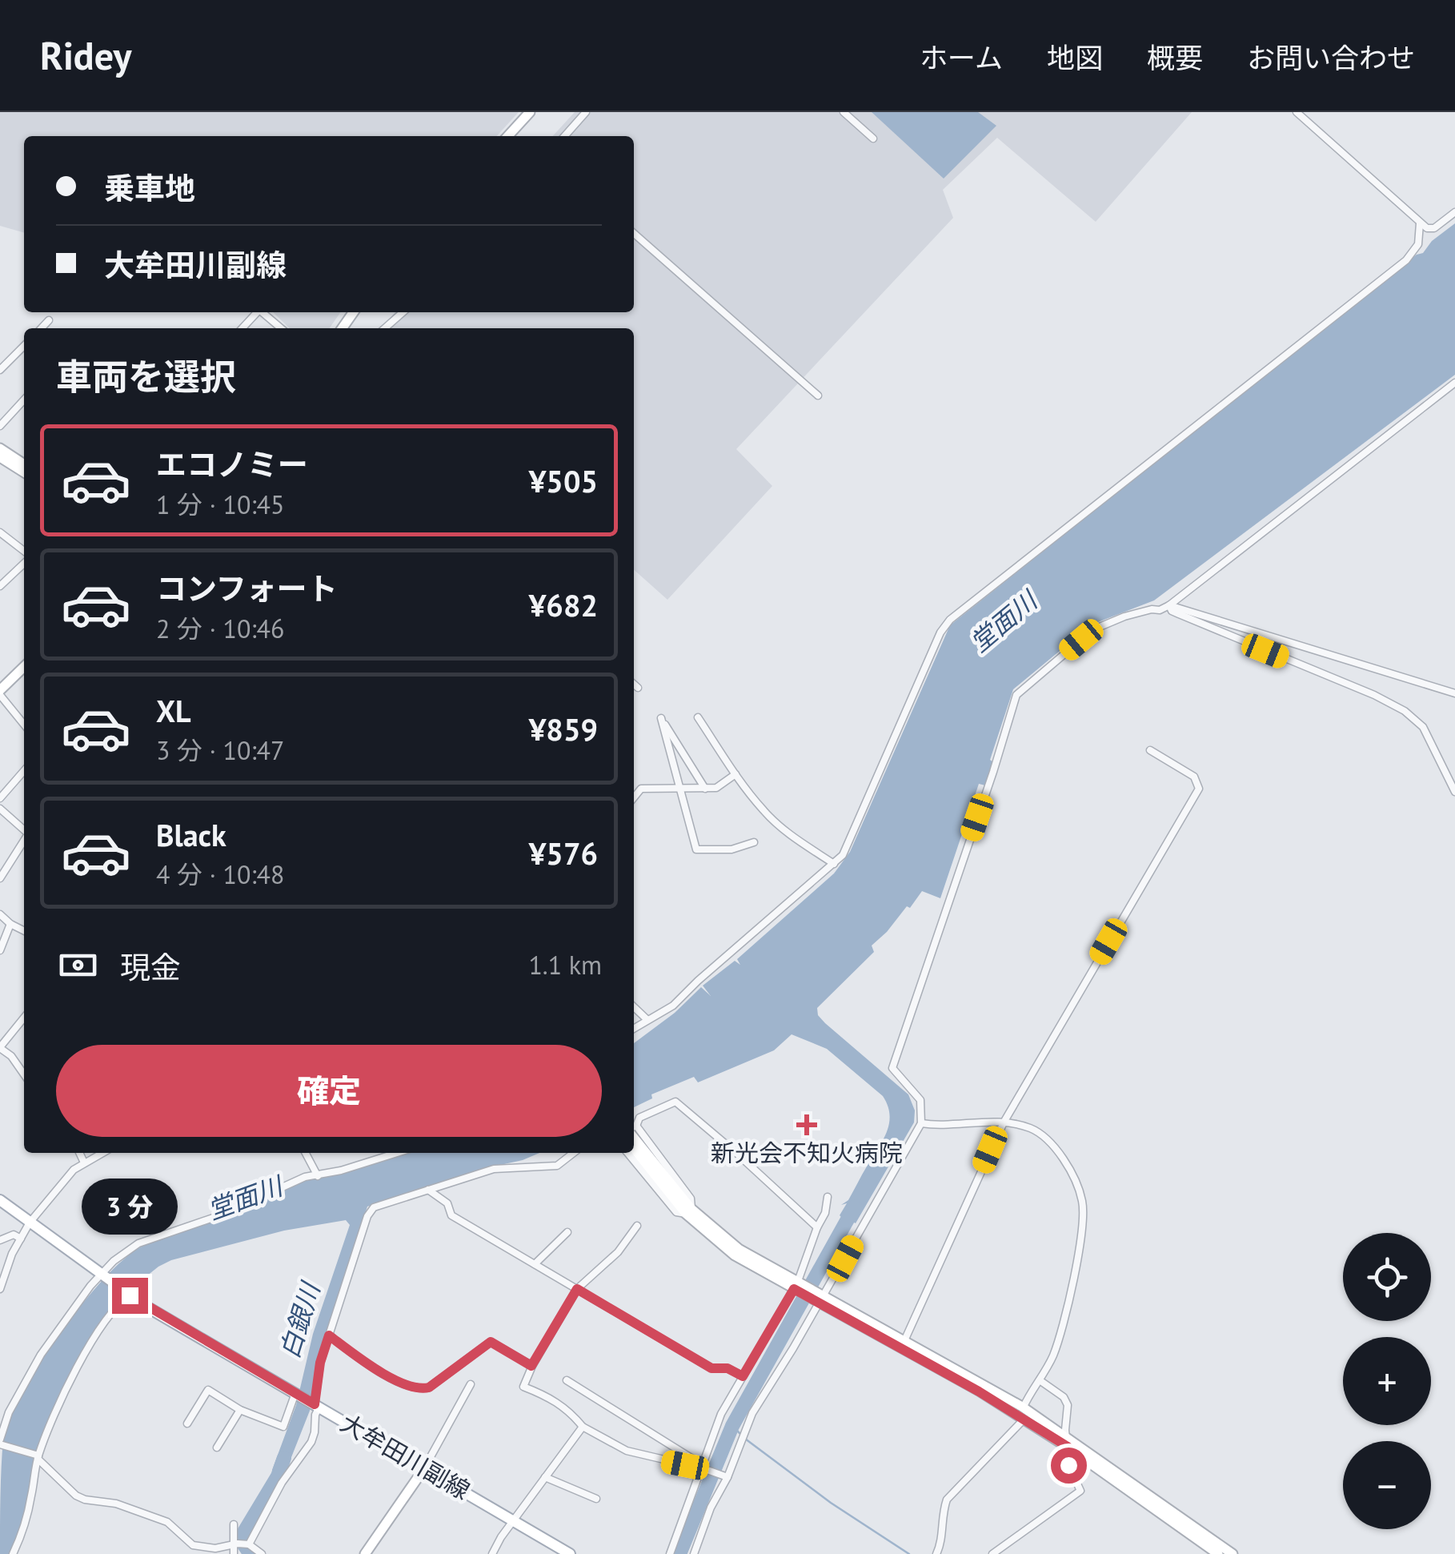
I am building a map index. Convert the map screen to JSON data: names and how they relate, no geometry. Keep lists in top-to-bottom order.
{
  "streets": {
    "main road": ["大牟田川副線"]
  },
  "water": ["堂面川", "白銀川"],
  "places": {
    "health": ["新光会不知火病院"]
  },
  "page": {
    "header": "Ridey",
    "nav": [
      "ホーム",
      "地図",
      "概要",
      "お問い合わせ"
    ],
    "banner": ["乗車地", "大牟田川副線"],
    "heading": "車両を選択",
    "list": [
      {
        "name": "エコノミー",
        "note": "1 分 · 10:45",
        "value": "¥505"
      },
      {
        "name": "コンフォート",
        "note": "2 分 · 10:46",
        "value": "¥682"
      },
      {
        "name": "XL",
        "note": "3 分 · 10:47",
        "value": "¥859"
      },
      {
        "name": "Black",
        "note": "4 分 · 10:48",
        "value": "¥576"
      }
    ],
    "pay": ["現金", "1.1 km"],
    "buttons": "確定",
    "bubble": "3 分",
    "map_buttons": ["+", "−"]
  }
}
